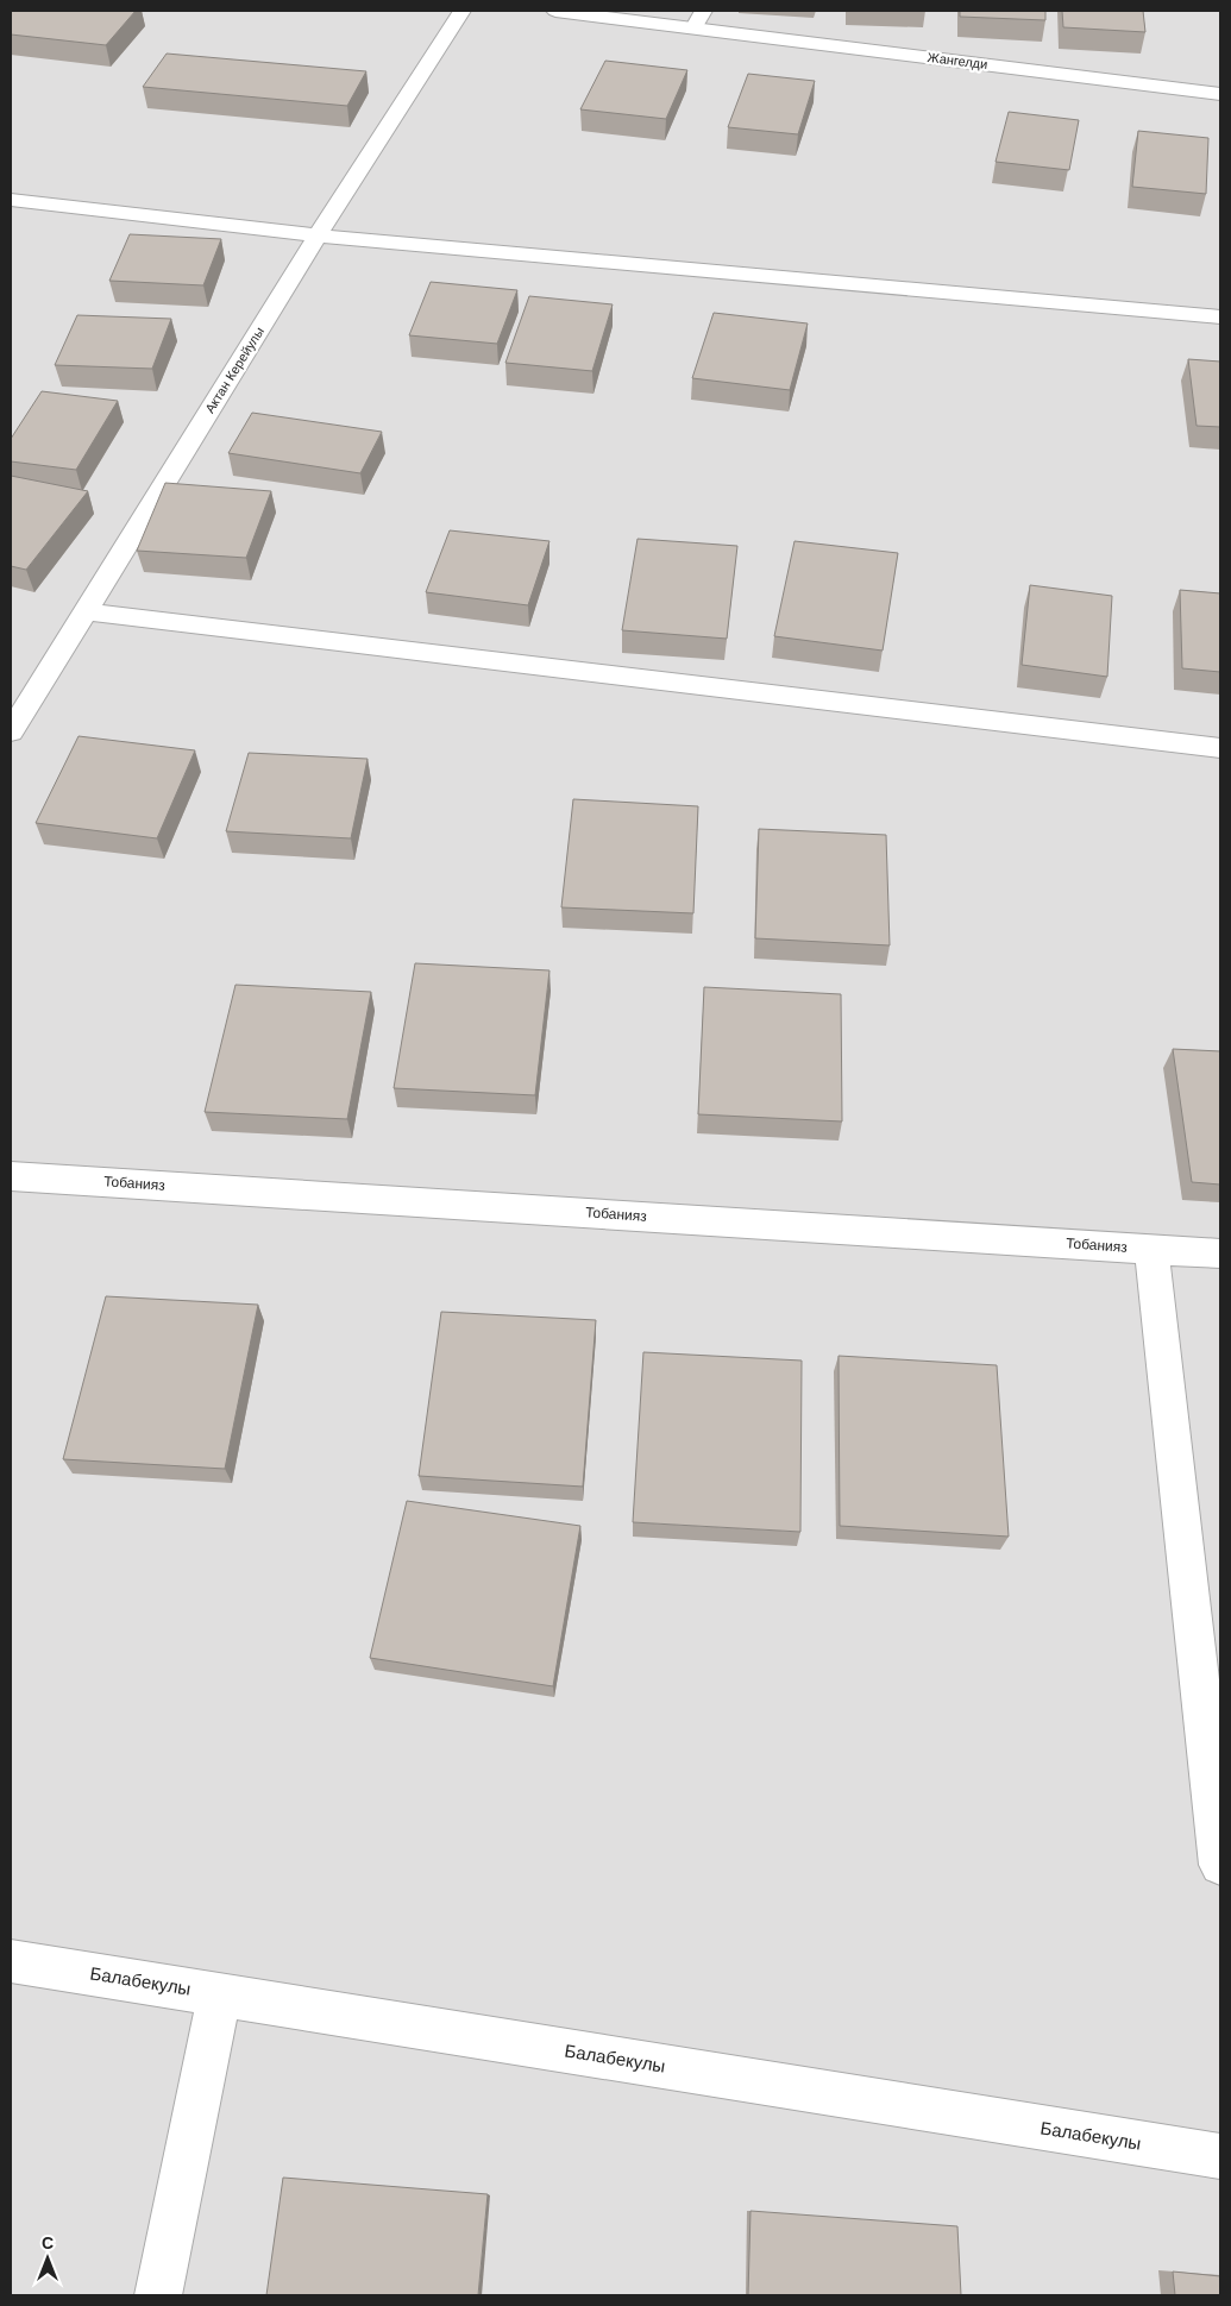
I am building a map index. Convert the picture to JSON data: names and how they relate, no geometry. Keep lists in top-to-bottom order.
{
  "streets": {
    "street": [
      "Жангелди",
      "Актан Керейулы",
      "Тобанияз",
      "Балабекулы"
    ]
  },
  "north": "top"
}
